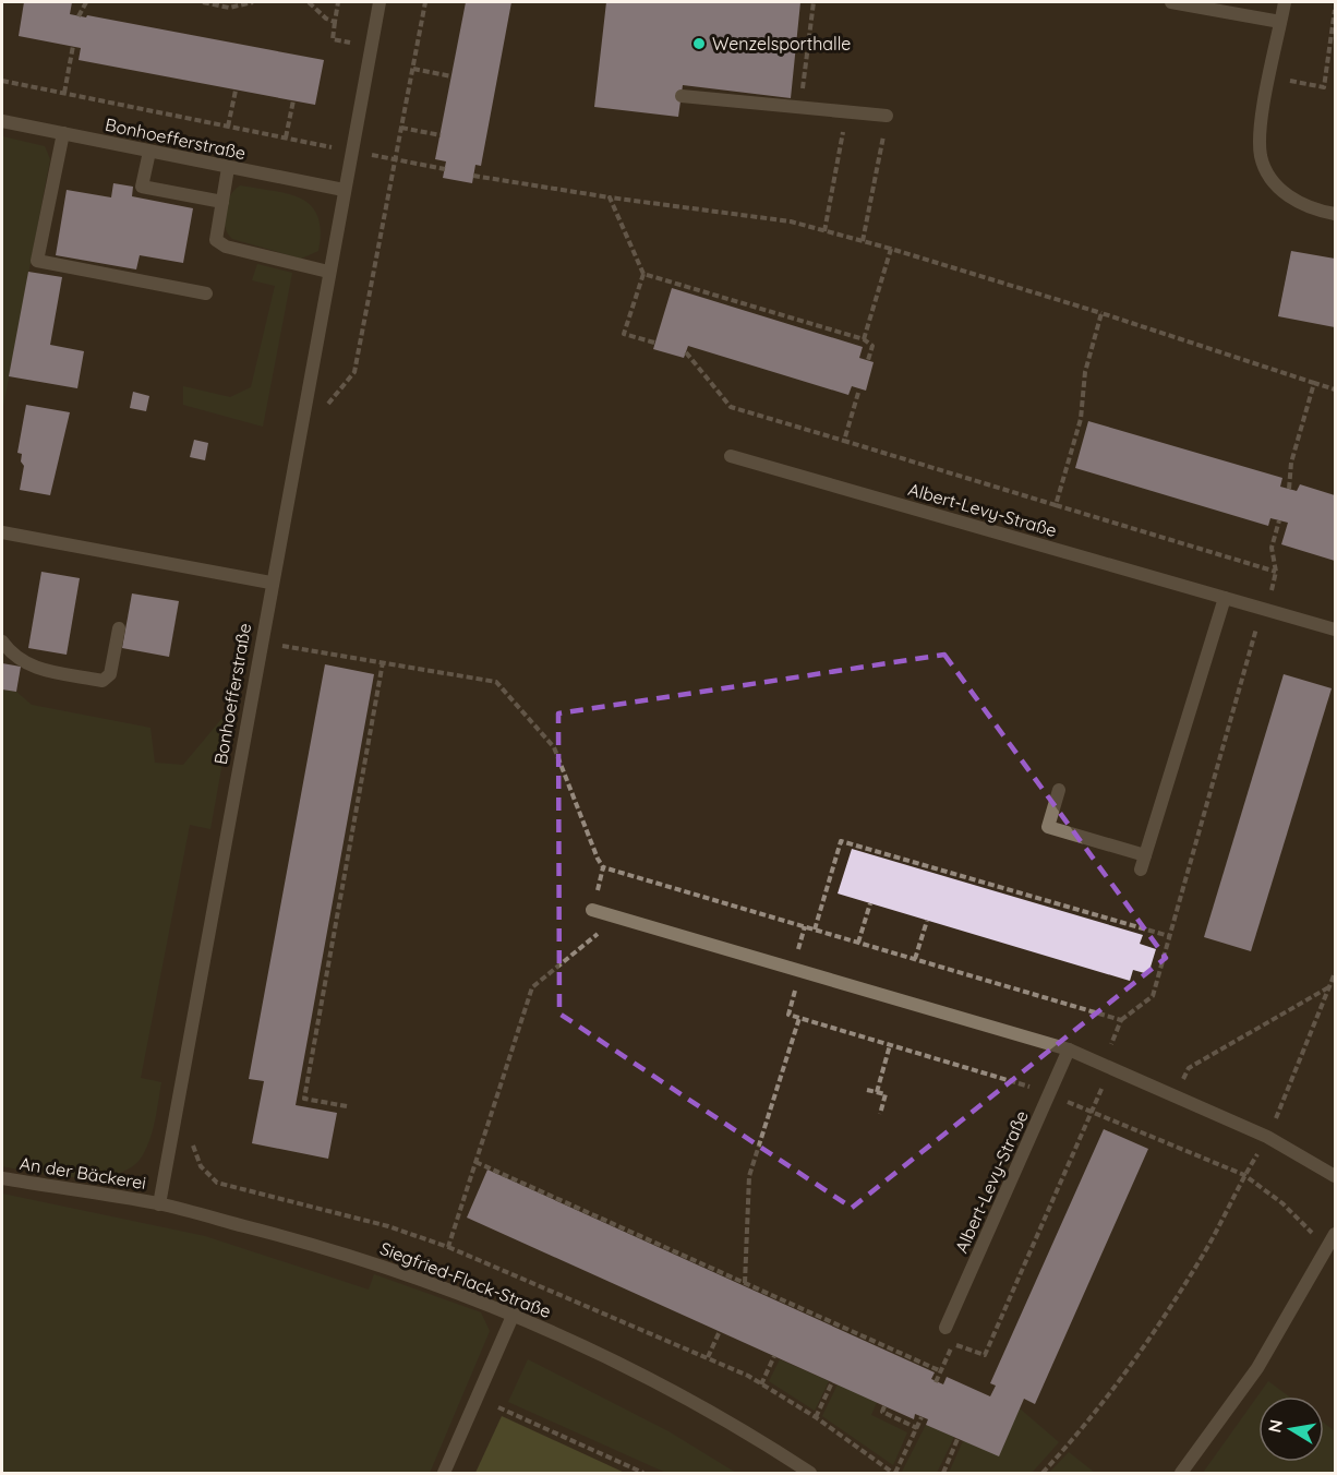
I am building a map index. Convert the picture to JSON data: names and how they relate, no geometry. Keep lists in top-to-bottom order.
{
  "streets": {
    "street": [
      "Bonhoefferstraße",
      "Albert-Levy-Straße",
      "An der Bäckerei",
      "Siegfried-Flack-Straße"
    ]
  },
  "crossings": [
    ["Bonhoefferstraße", "An der Bäckerei"],
    ["Bonhoefferstraße", "Siegfried-Flack-Straße"],
    ["An der Bäckerei", "Siegfried-Flack-Straße"]
  ],
  "places": ["Wenzelsporthalle"],
  "north": "left"
}
